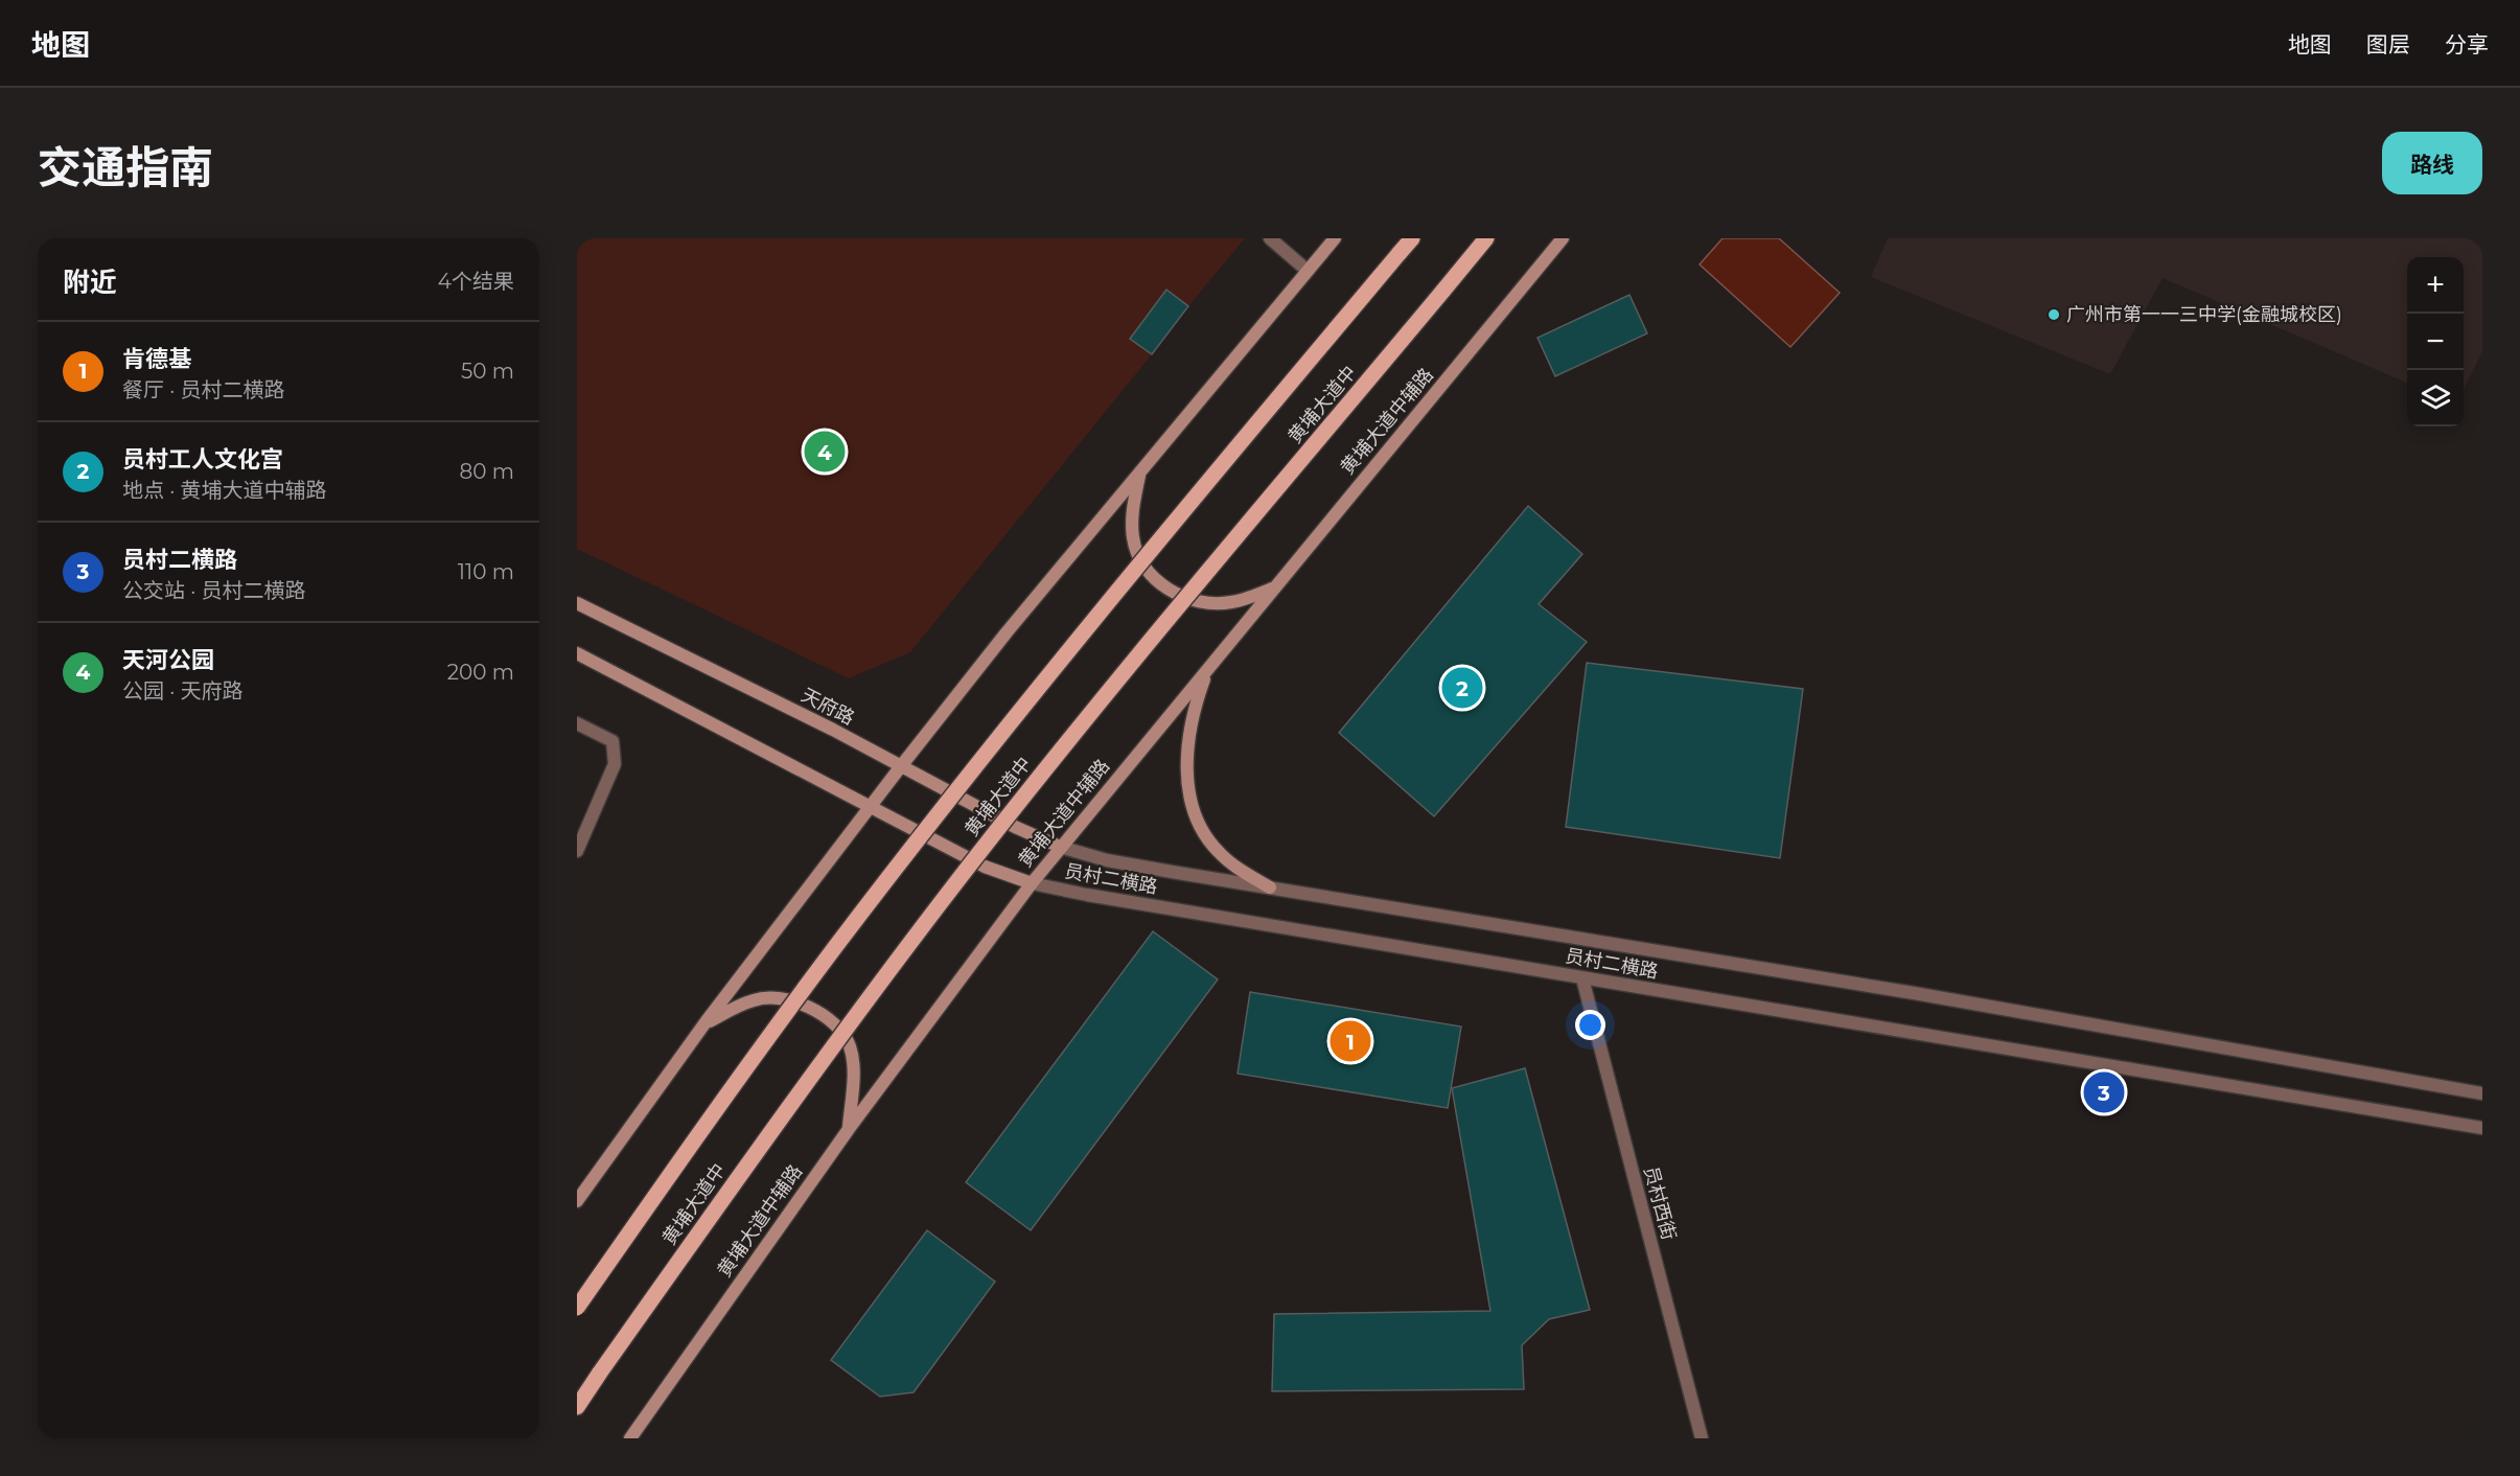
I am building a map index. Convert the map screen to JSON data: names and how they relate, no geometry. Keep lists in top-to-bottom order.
{
  "streets": {
    "main road": ["黄埔大道中", "黄埔大道中辅路", "天府路"],
    "street": ["员村二横路", "员村西街"]
  },
  "crossings": [
    ["黄埔大道中辅路", "天府路"],
    ["黄埔大道中辅路", "员村二横路"],
    ["天府路", "员村二横路"],
    ["员村二横路", "员村西街"]
  ],
  "places": ["广州市第一一三中学(金融城校区)"],
  "page": {
    "header": "地图",
    "nav": ["地图", "图层", "分享"],
    "title": "交通指南",
    "buttons": "路线",
    "heading": ["附近", "4个结果"],
    "map_buttons": ["+", "−"],
    "list": [
      {
        "mark": "1",
        "name": "肯德基",
        "note": "餐厅 · 员村二横路",
        "value": "50 m"
      },
      {
        "mark": "2",
        "name": "员村工人文化宫",
        "note": "地点 · 黄埔大道中辅路",
        "value": "80 m"
      },
      {
        "mark": "3",
        "name": "员村二横路",
        "note": "公交站 · 员村二横路",
        "value": "110 m"
      },
      {
        "mark": "4",
        "name": "天河公园",
        "note": "公园 · 天府路",
        "value": "200 m"
      }
    ],
    "pins": [
      "4",
      "2",
      "1",
      "3"
    ]
  }
}
